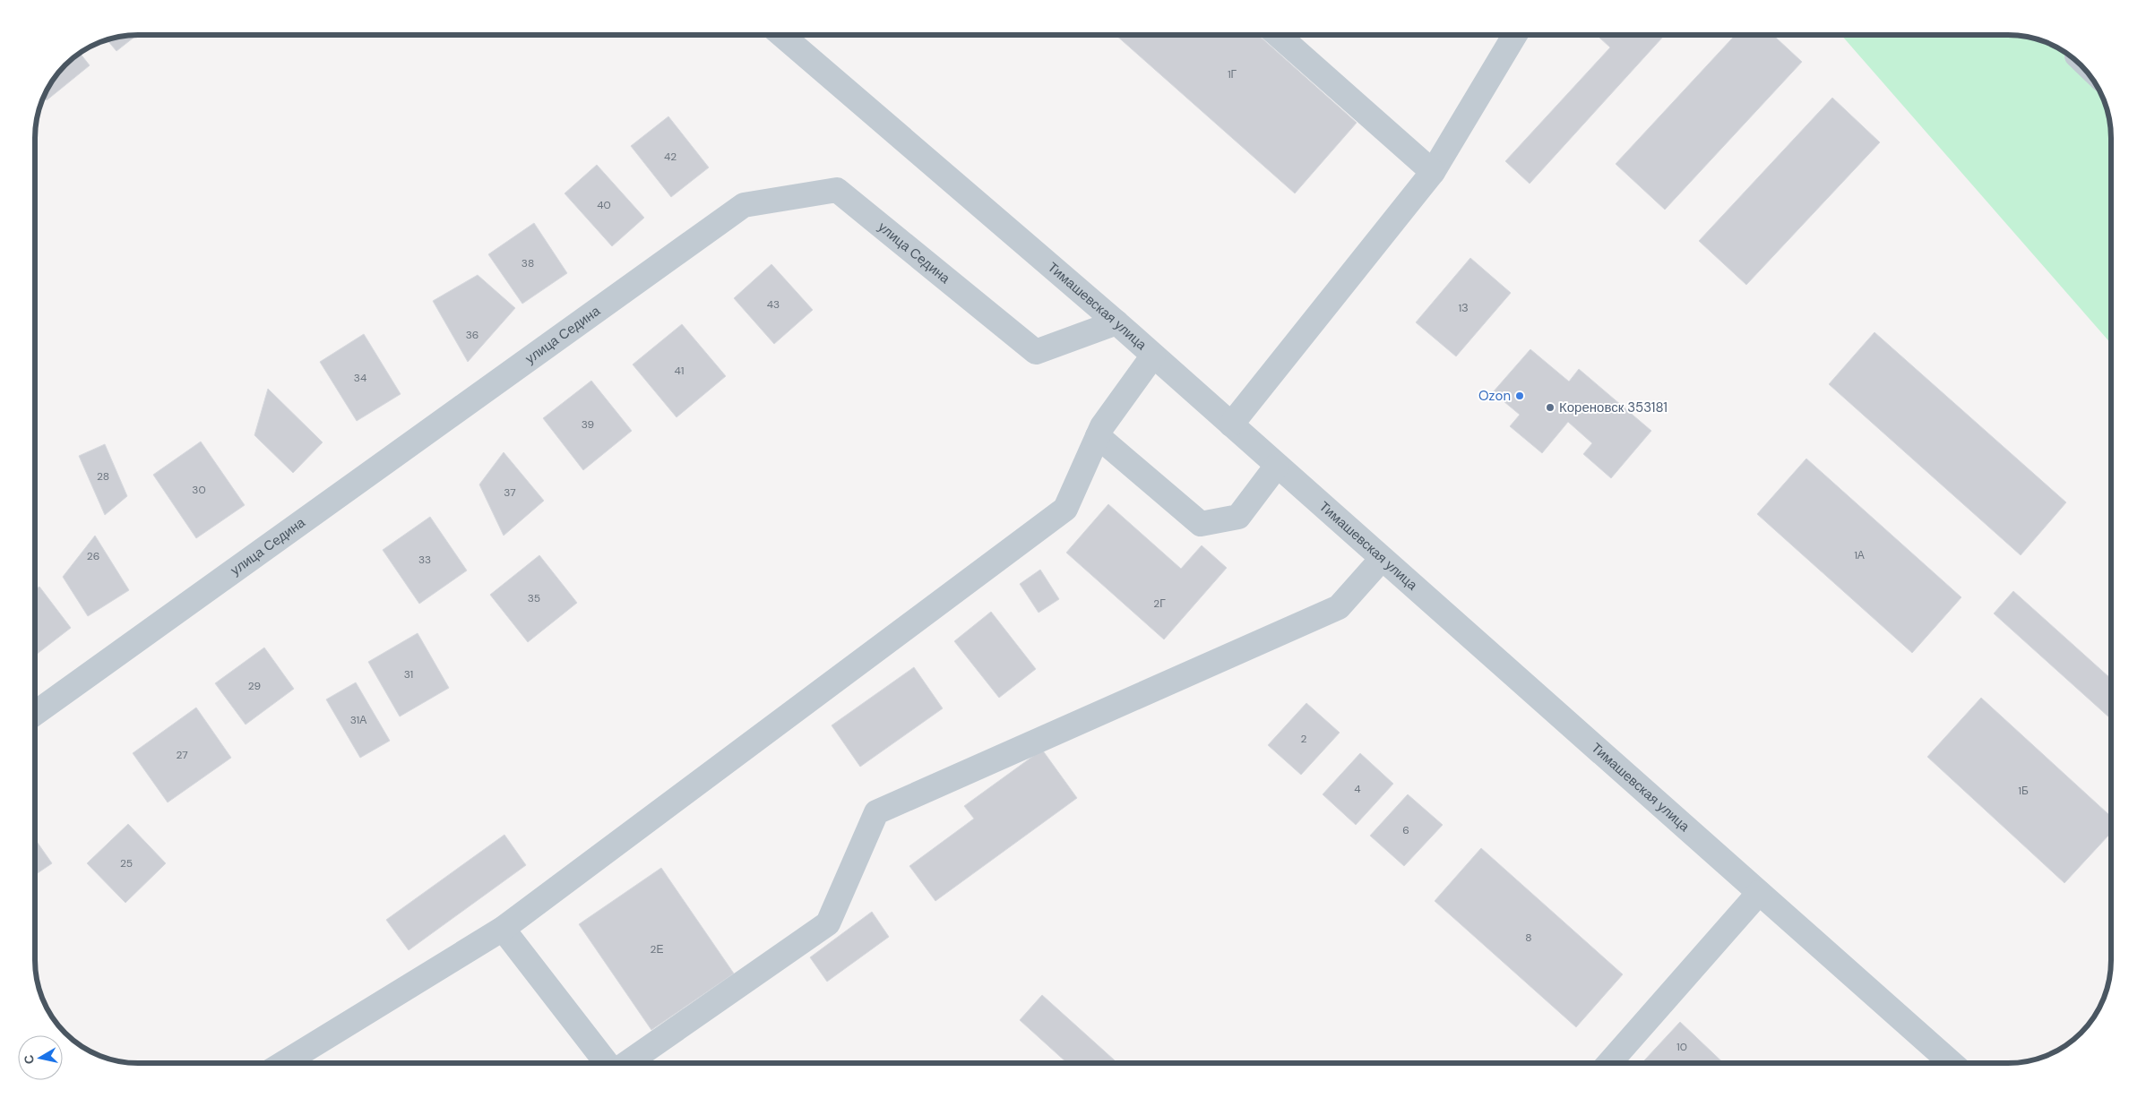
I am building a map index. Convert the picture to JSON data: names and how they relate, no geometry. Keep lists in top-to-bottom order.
{
  "streets": {
    "street": ["улица Седина", "Тимашевская улица"]
  },
  "crossings": [
    ["улица Седина", "Тимашевская улица"]
  ],
  "places": ["Ozon", "Кореновск 353181"],
  "house_numbers": [
    "1Г",
    "42",
    "40",
    "38",
    "43",
    "1З",
    "36",
    "41",
    "34",
    "39",
    "28",
    "30",
    "37",
    "1А",
    "26",
    "33",
    "35",
    "2Г",
    "31",
    "29",
    "31А",
    "2",
    "27",
    "4",
    "1Б",
    "6",
    "25",
    "8",
    "2Е",
    "10"
  ],
  "north": "left"
}
